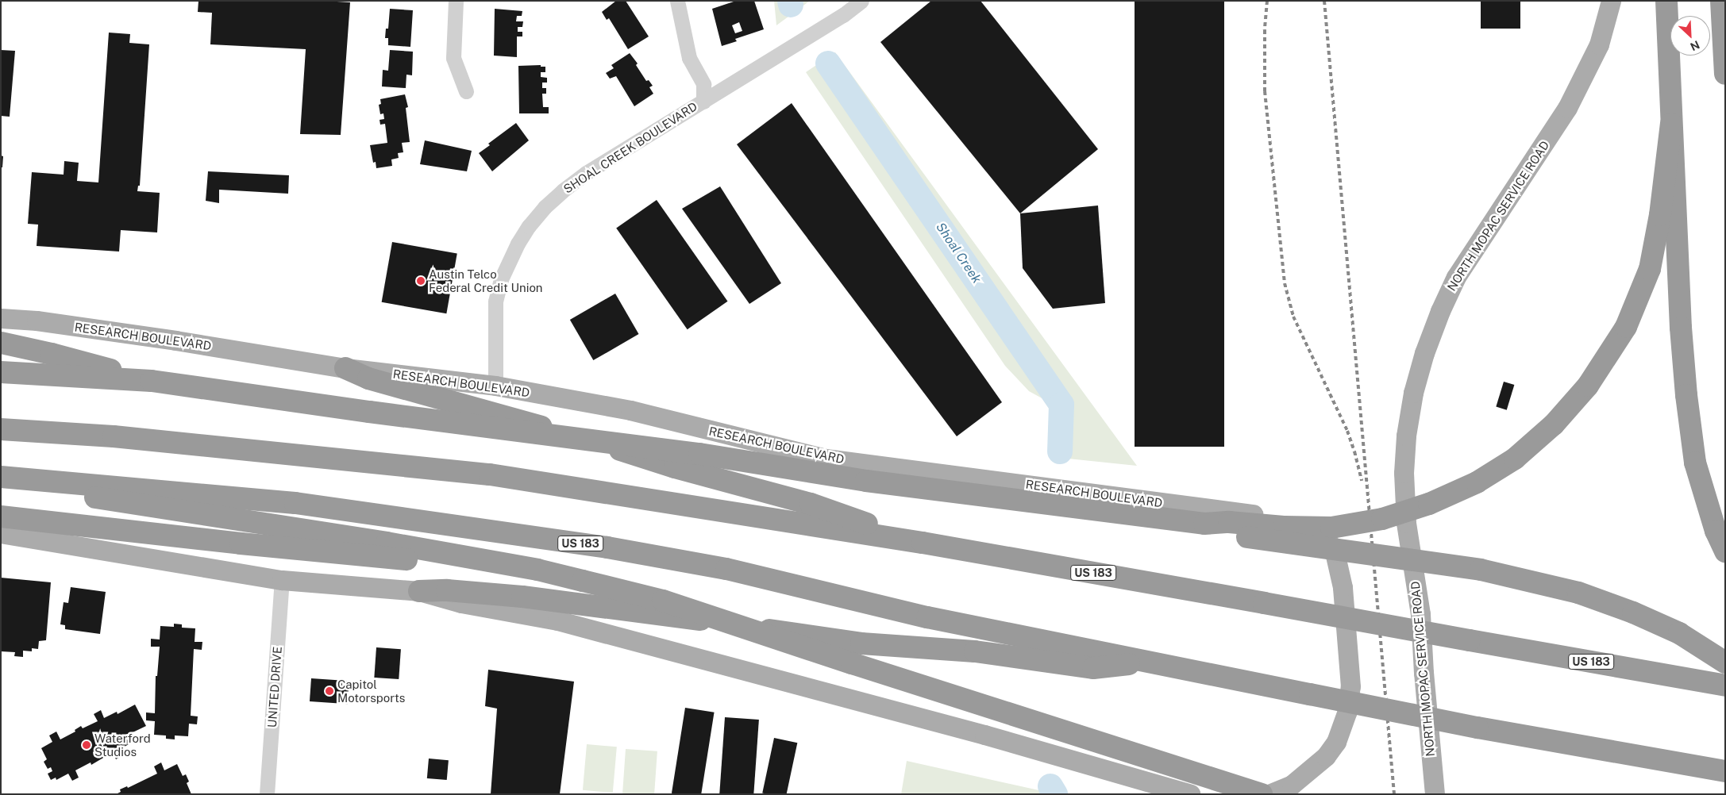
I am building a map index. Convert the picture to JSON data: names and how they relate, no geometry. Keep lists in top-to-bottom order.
{
  "streets": {
    "highway": ["US 183"],
    "main road": ["NORTH MOPAC SERVICE ROAD", "RESEARCH BOULEVARD"],
    "street": ["SHOAL CREEK BOULEVARD", "UNITED DRIVE"]
  },
  "crossings": [
    ["SHOAL CREEK BOULEVARD", "RESEARCH BOULEVARD"]
  ],
  "water": ["Shoal Creek"],
  "places": ["Austin Telco Federal Credit Union", "Capitol Motorsports", "Waterford Studios"],
  "north": "bottom right"
}
